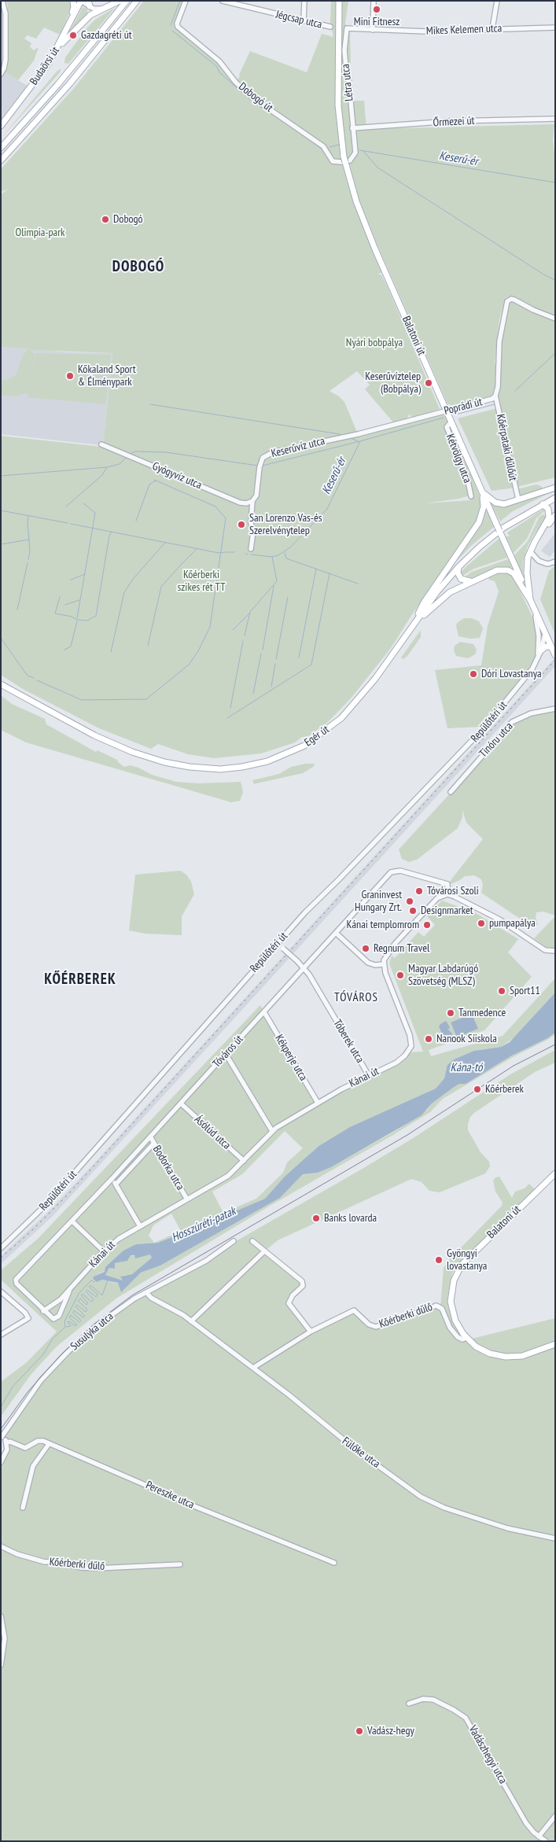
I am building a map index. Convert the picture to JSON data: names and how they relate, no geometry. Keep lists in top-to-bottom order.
{
  "streets": {
    "main road": ["Budaörsi út", "Balatoni út", "Egér út"],
    "street": [
      "Jégcsap utca",
      "Mikes Kelemen utca",
      "Létra utca",
      "Dobogó út",
      "Őrmezei út",
      "Poprádi út",
      "Keserűvíz utca",
      "Kőérpataki dűlőút",
      "Kétvölgy utca",
      "Gyógyvíz utca",
      "Repülőtéri út",
      "Tinóru utca",
      "Tóberek utca",
      "Tóváros út",
      "Kékperje utca",
      "Kánai út",
      "Ásólúd utca",
      "Bodorka utca",
      "Kőérberki dűlő",
      "Susulyka utca",
      "Fülőke utca",
      "Pereszke utca",
      "Vadászhegyi utca"
    ]
  },
  "crossings": [
    ["Mikes Kelemen utca", "Létra utca"],
    ["Létra utca", "Őrmezei út"],
    ["Balatoni út", "Poprádi út"],
    ["Balatoni út", "Kétvölgy utca"],
    ["Balatoni út", "Repülőtéri út"],
    ["Balatoni út", "Kőérberki dűlő"],
    ["Poprádi út", "Keserűvíz utca"],
    ["Poprádi út", "Kőérpataki dűlőút"],
    ["Keserűvíz utca", "Gyógyvíz utca"],
    ["Repülőtéri út", "Tóberek utca"],
    ["Tóberek utca", "Tóváros út"],
    ["Tóberek utca", "Kánai út"],
    ["Tóváros út", "Kékperje utca"],
    ["Tóváros út", "Kánai út"],
    ["Tóváros út", "Ásólúd utca"],
    ["Tóváros út", "Bodorka utca"],
    ["Kékperje utca", "Kánai út"],
    ["Kánai út", "Ásólúd utca"],
    ["Kánai út", "Bodorka utca"],
    ["Kőérberki dűlő", "Fülőke utca"],
    ["Susulyka utca", "Fülőke utca"],
    ["Susulyka utca", "Pereszke utca"]
  ],
  "districts": ["DOBOGÓ", "KŐÉRBEREK", "TÓVÁROS"],
  "water": ["Keserű-ér", "Kána-tó", "Hosszúréti-patak"],
  "parks": ["Olimpia-park", "Nyári bobpálya", "Kőérberki szikes rét TT"],
  "places": [
    "Mini Fitnesz",
    "Gazdagréti út",
    "Dobogó",
    "Kőkaland Sport & Élménypark",
    "Keserűvíztelep (Bobpálya)",
    "San Lorenzo Vas-és Szerelvénytelep",
    "Dóri Lovastanya",
    "Tóvárosi Szoli",
    "Graninvest Hungary Zrt.",
    "Designmarket",
    "pumpapálya",
    "Kánai templomrom",
    "Regnum Travel",
    "Magyar Labdarúgó Szövetség (MLSZ)",
    "Sport11",
    "Tanmedence",
    "Nanook Síiskola",
    "Kőérberek",
    "Banks lovarda",
    "Gyöngyi lovastanya",
    "Vadász-hegy"
  ]
}
